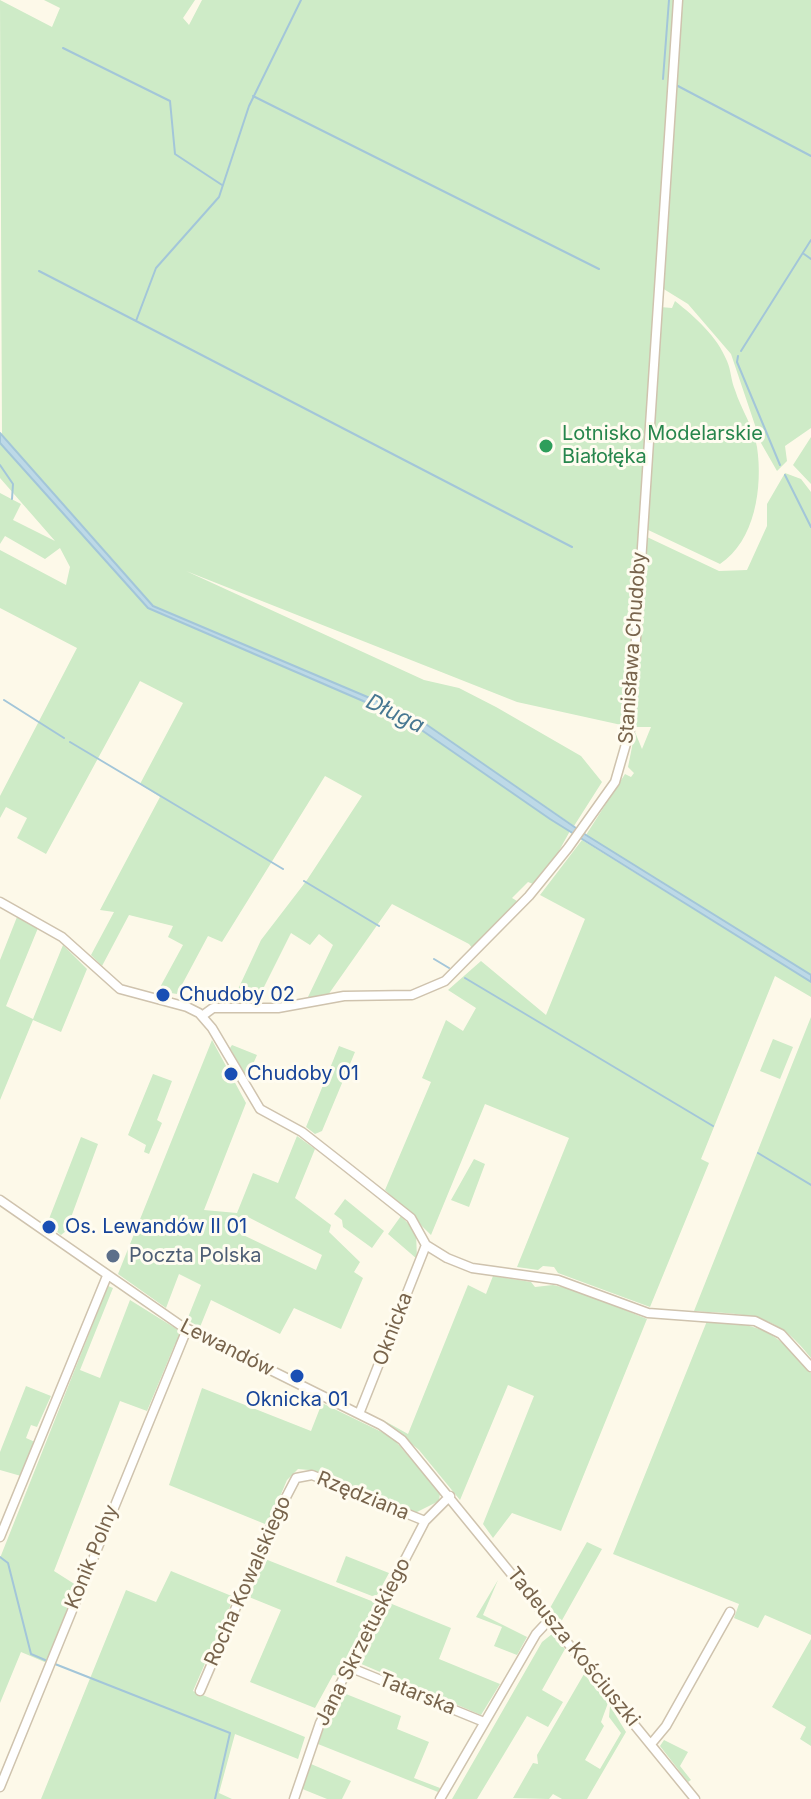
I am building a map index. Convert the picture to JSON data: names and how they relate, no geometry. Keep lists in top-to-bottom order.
{
  "streets": {
    "street": [
      "Stanisława Chudoby",
      "Oknicka",
      "Lewandów",
      "Rzędziana",
      "Konik Polny",
      "Rocha Kowalskiego",
      "Jana Skrzetuskiego",
      "Tadeusza Kościuszki",
      "Tatarska"
    ]
  },
  "crossings": [
    ["Oknicka", "Lewandów"],
    ["Lewandów", "Konik Polny"],
    ["Lewandów", "Jana Skrzetuskiego"],
    ["Lewandów", "Tadeusza Kościuszki"],
    ["Rzędziana", "Rocha Kowalskiego"],
    ["Rzędziana", "Jana Skrzetuskiego"],
    ["Jana Skrzetuskiego", "Tadeusza Kościuszki"],
    ["Jana Skrzetuskiego", "Tatarska"]
  ],
  "water": ["Długa"],
  "places": [
    "Lotnisko Modelarskie Białołęka",
    "Chudoby 02",
    "Chudoby 01",
    "Os. Lewandów II 01",
    "Poczta Polska",
    "Oknicka 01"
  ]
}
